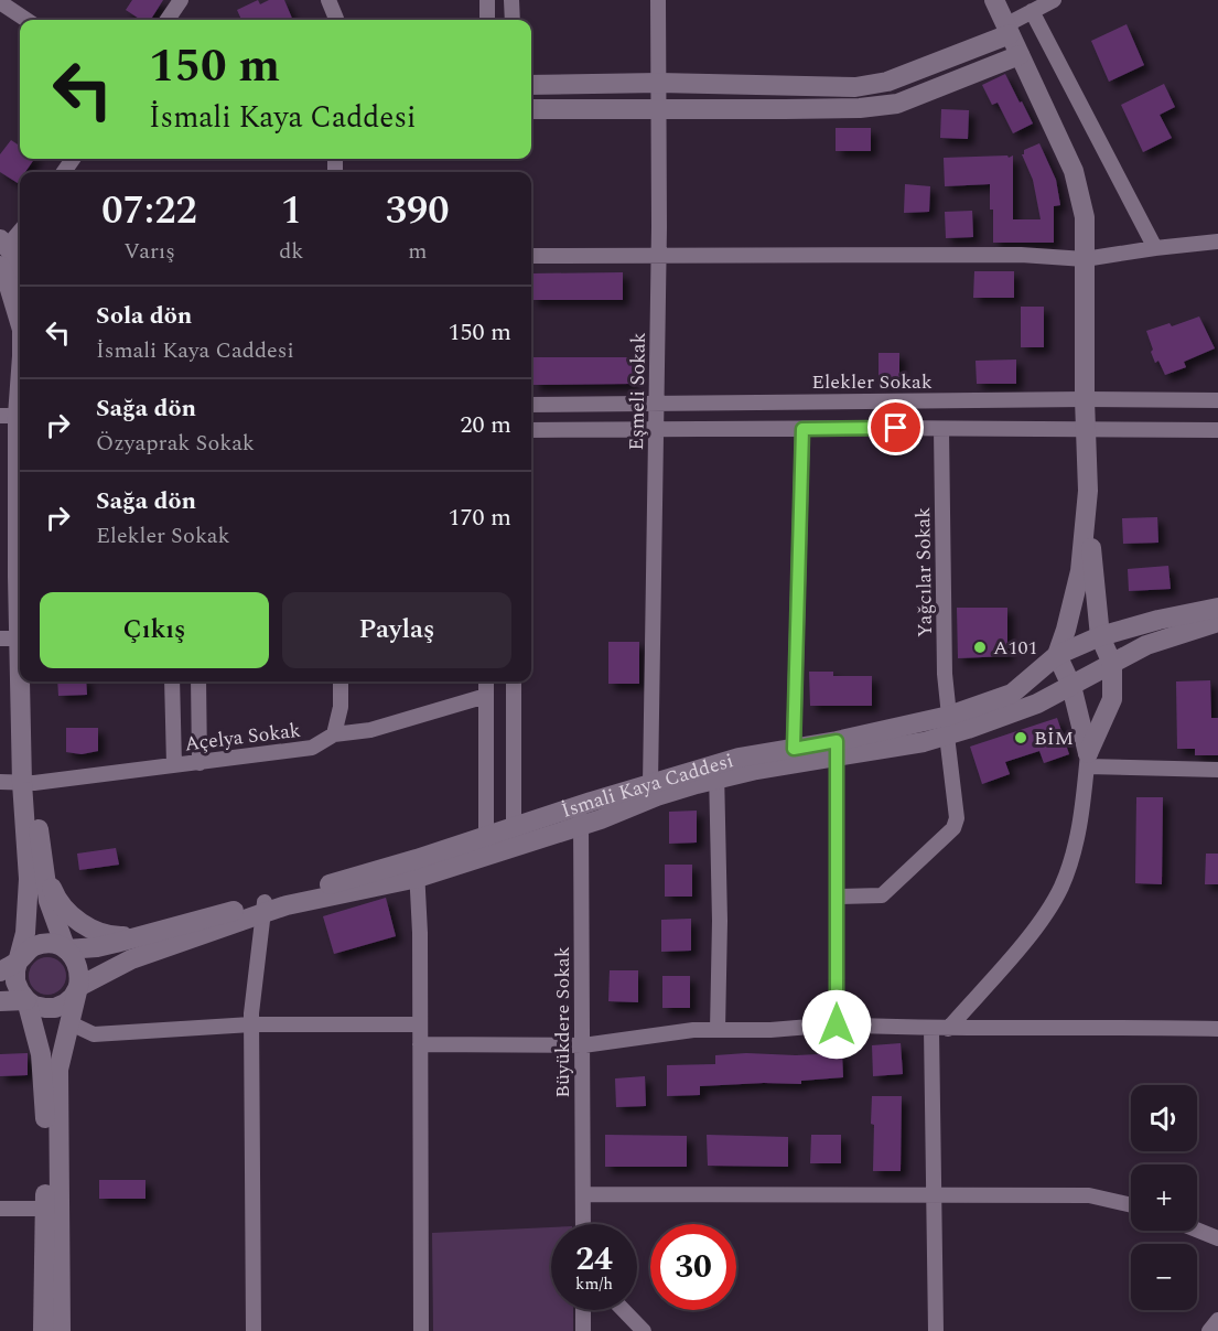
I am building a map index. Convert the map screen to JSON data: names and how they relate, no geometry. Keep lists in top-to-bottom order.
{
  "streets": {
    "street": [
      "Elekler Sokak",
      "Eşmeli Sokak",
      "Yağcılar Sokak",
      "Açelya Sokak",
      "İsmali Kaya Caddesi",
      "Büyükdere Sokak"
    ]
  },
  "crossings": [
    ["Elekler Sokak", "Eşmeli Sokak"],
    ["Eşmeli Sokak", "İsmali Kaya Caddesi"],
    ["Yağcılar Sokak", "İsmali Kaya Caddesi"],
    ["İsmali Kaya Caddesi", "Büyükdere Sokak"]
  ],
  "places": ["A101", "BİM"],
  "page": {
    "turn": ["150 m", "İsmali Kaya Caddesi"],
    "eta": [
      "07:22",
      "Varış",
      "1",
      "dk",
      "390",
      "m"
    ],
    "list": [
      {
        "name": "Sola dön",
        "note": "İsmali Kaya Caddesi",
        "value": "150 m"
      },
      {
        "name": "Sağa dön",
        "note": "Özyaprak Sokak",
        "value": "20 m"
      },
      {
        "name": "Sağa dön",
        "note": "Elekler Sokak",
        "value": "170 m"
      }
    ],
    "buttons": ["Çıkış", "Paylaş"],
    "map_buttons": ["+", "−"],
    "speed": "24 km/h",
    "limit": "30"
  }
}
